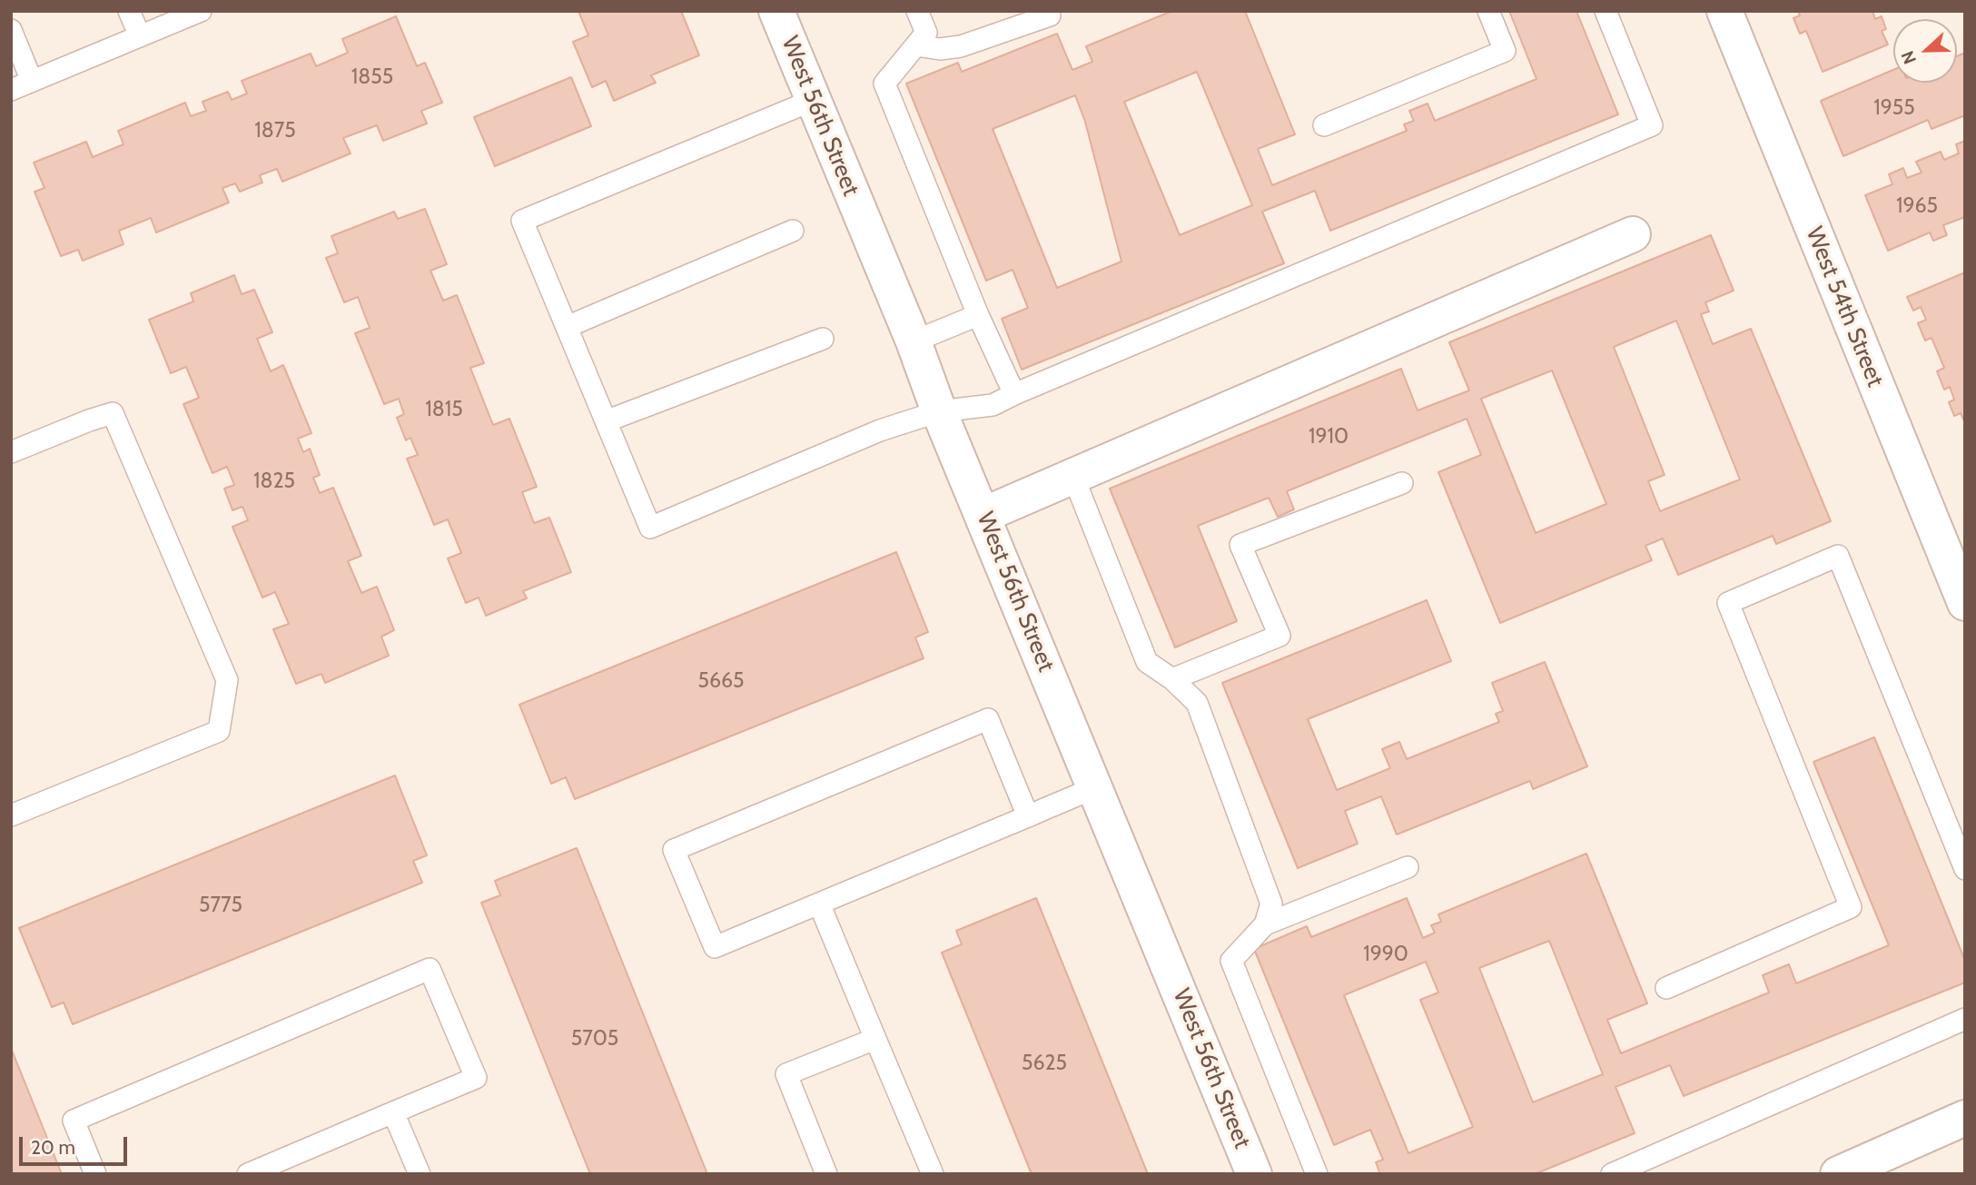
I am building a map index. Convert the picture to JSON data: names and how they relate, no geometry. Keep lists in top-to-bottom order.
{
  "streets": {
    "street": ["West 56th Street", "West 54th Street"]
  },
  "house_numbers": [
    "1855",
    "1955",
    "1875",
    "1965",
    "1815",
    "1910",
    "1825",
    "5665",
    "5775",
    "1990",
    "5705",
    "5625"
  ],
  "scale_bar": "20 m",
  "north": "left"
}
